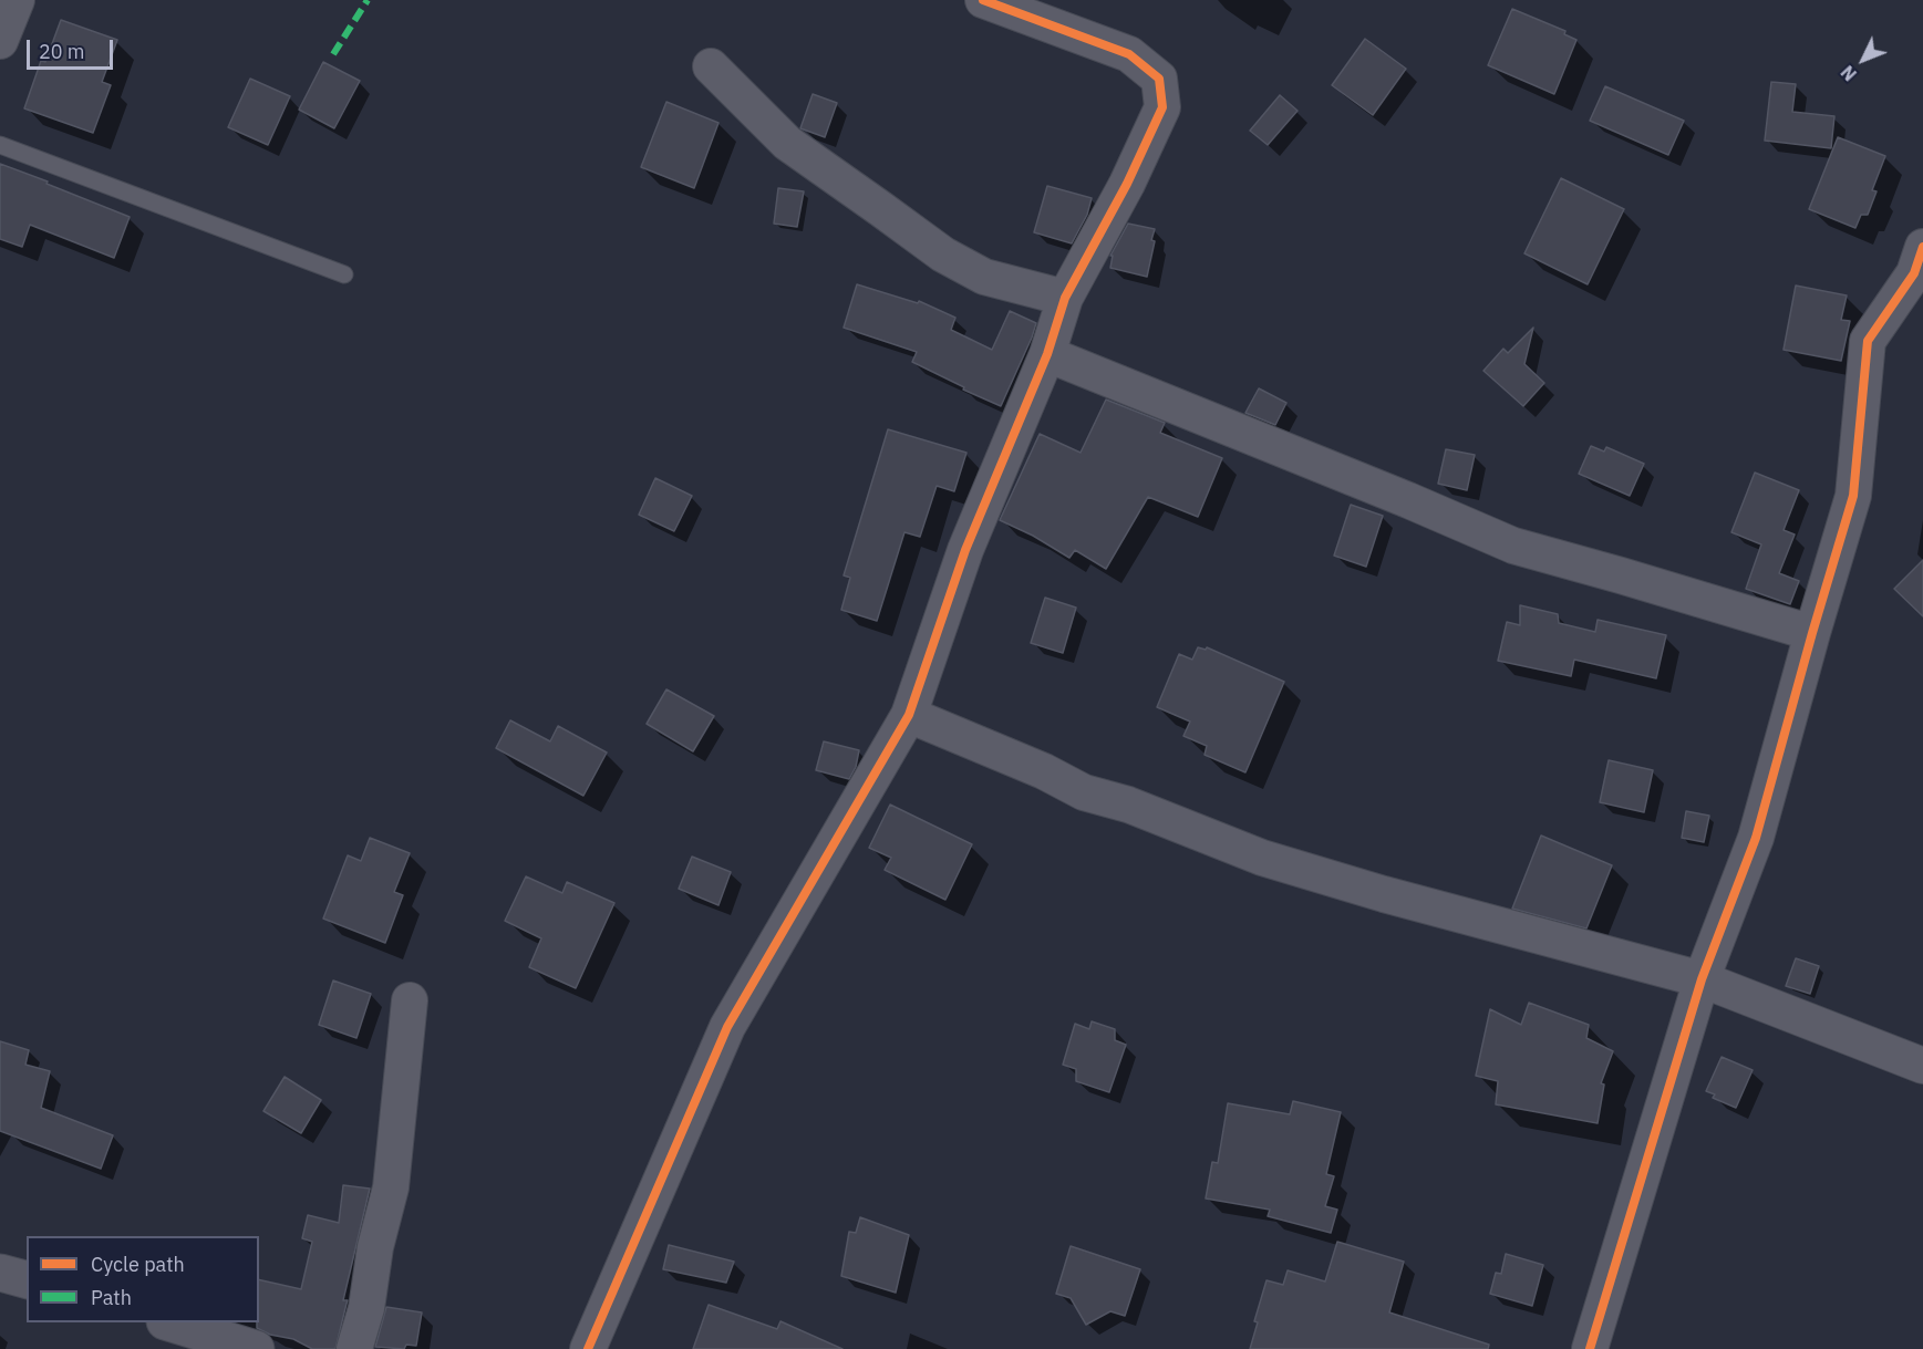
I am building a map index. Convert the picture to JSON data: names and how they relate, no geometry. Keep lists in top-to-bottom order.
{
  "legend": ["Cycle path", "Path"],
  "scale_bar": "20 m",
  "north": "bottom left"
}
